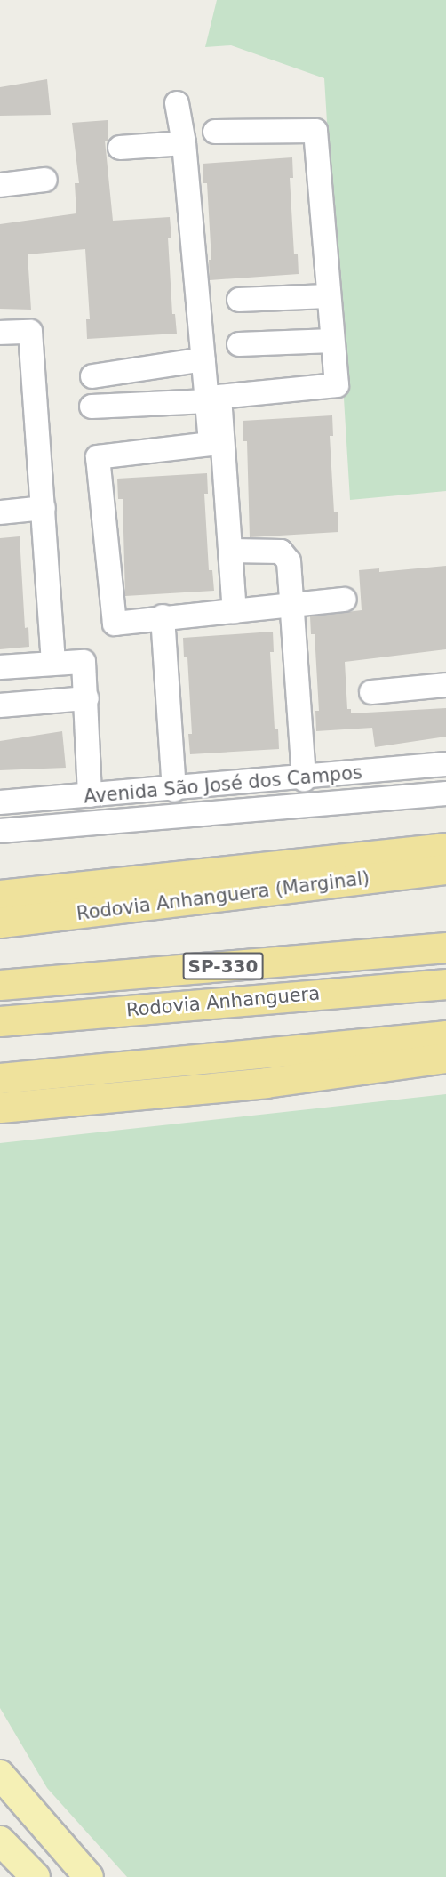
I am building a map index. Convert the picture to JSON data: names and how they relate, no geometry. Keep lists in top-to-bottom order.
{
  "streets": {
    "highway": ["Rodovia Anhanguera (Marginal)", "SP-330", "Rodovia Anhanguera"],
    "street": ["Avenida São José dos Campos"]
  }
}
